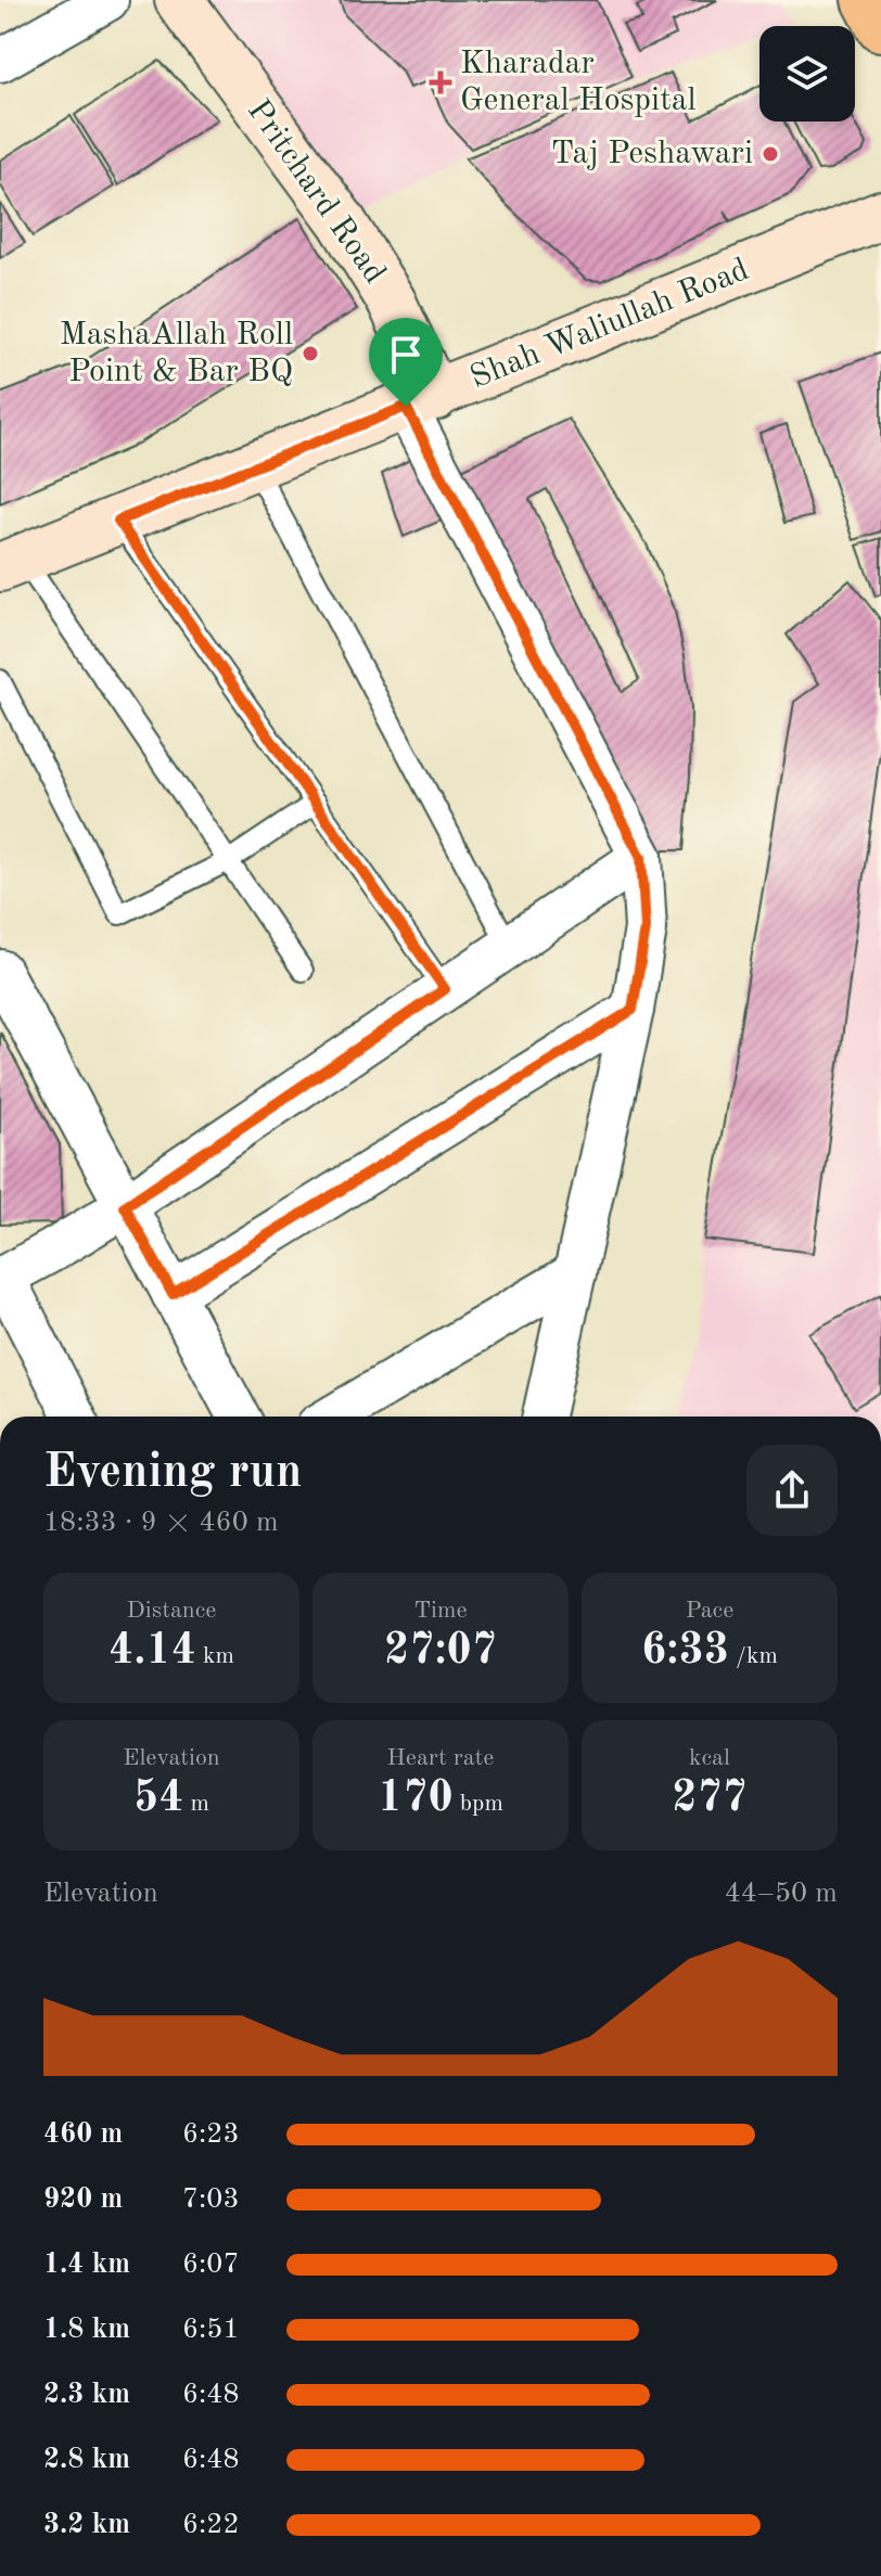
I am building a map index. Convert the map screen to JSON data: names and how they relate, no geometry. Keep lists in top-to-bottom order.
{
  "streets": {
    "street": ["Pritchard Road", "Shah Waliullah Road"]
  },
  "crossings": [
    ["Pritchard Road", "Shah Waliullah Road"]
  ],
  "places": {
    "health": ["Kharadar General Hospital"],
    "other": ["Taj Peshawari", "MashaAllah Roll Point & Bar BQ"]
  },
  "page": {
    "heading": ["Evening run", "18:33 · 9 × 460 m"],
    "stats": [
      ["Distance", "4.14 km"],
      ["Time", "27:07"],
      ["Pace", "6:33 /km"],
      ["Elevation", "54 m"],
      ["Heart rate", "170 bpm"],
      ["kcal", "277"]
    ],
    "chart": ["Elevation", "44–50 m"],
    "list": [
      {
        "name": "460 m",
        "note": "6:23"
      },
      {
        "name": "920 m",
        "note": "7:03"
      },
      {
        "name": "1.4 km",
        "note": "6:07"
      },
      {
        "name": "1.8 km",
        "note": "6:51"
      },
      {
        "name": "2.3 km",
        "note": "6:48"
      },
      {
        "name": "2.8 km",
        "note": "6:48"
      },
      {
        "name": "3.2 km",
        "note": "6:22"
      }
    ]
  }
}
